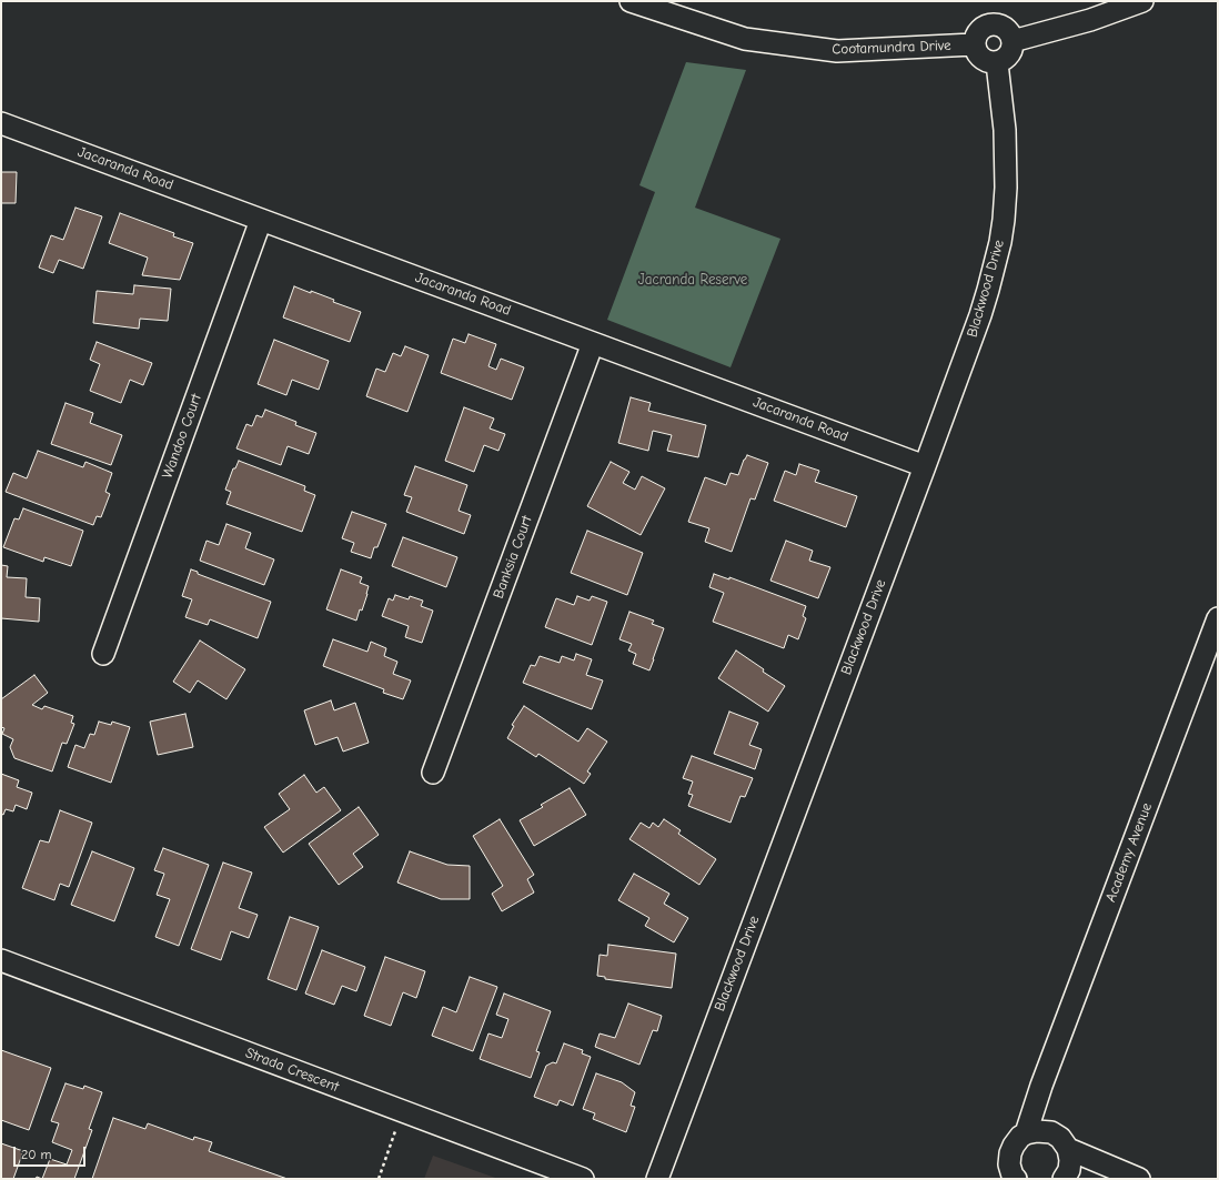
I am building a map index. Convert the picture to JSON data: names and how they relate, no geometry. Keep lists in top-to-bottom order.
{
  "streets": {
    "street": [
      "Cootamundra Drive",
      "Jacaranda Road",
      "Blackwood Drive",
      "Wandoo Court",
      "Banksia Court",
      "Academy Avenue",
      "Strada Crescent"
    ]
  },
  "crossings": [
    ["Cootamundra Drive", "Blackwood Drive"],
    ["Jacaranda Road", "Blackwood Drive"],
    ["Jacaranda Road", "Wandoo Court"],
    ["Jacaranda Road", "Banksia Court"]
  ],
  "parks": ["Jacranda Reserve"],
  "scale_bar": "20 m"
}
